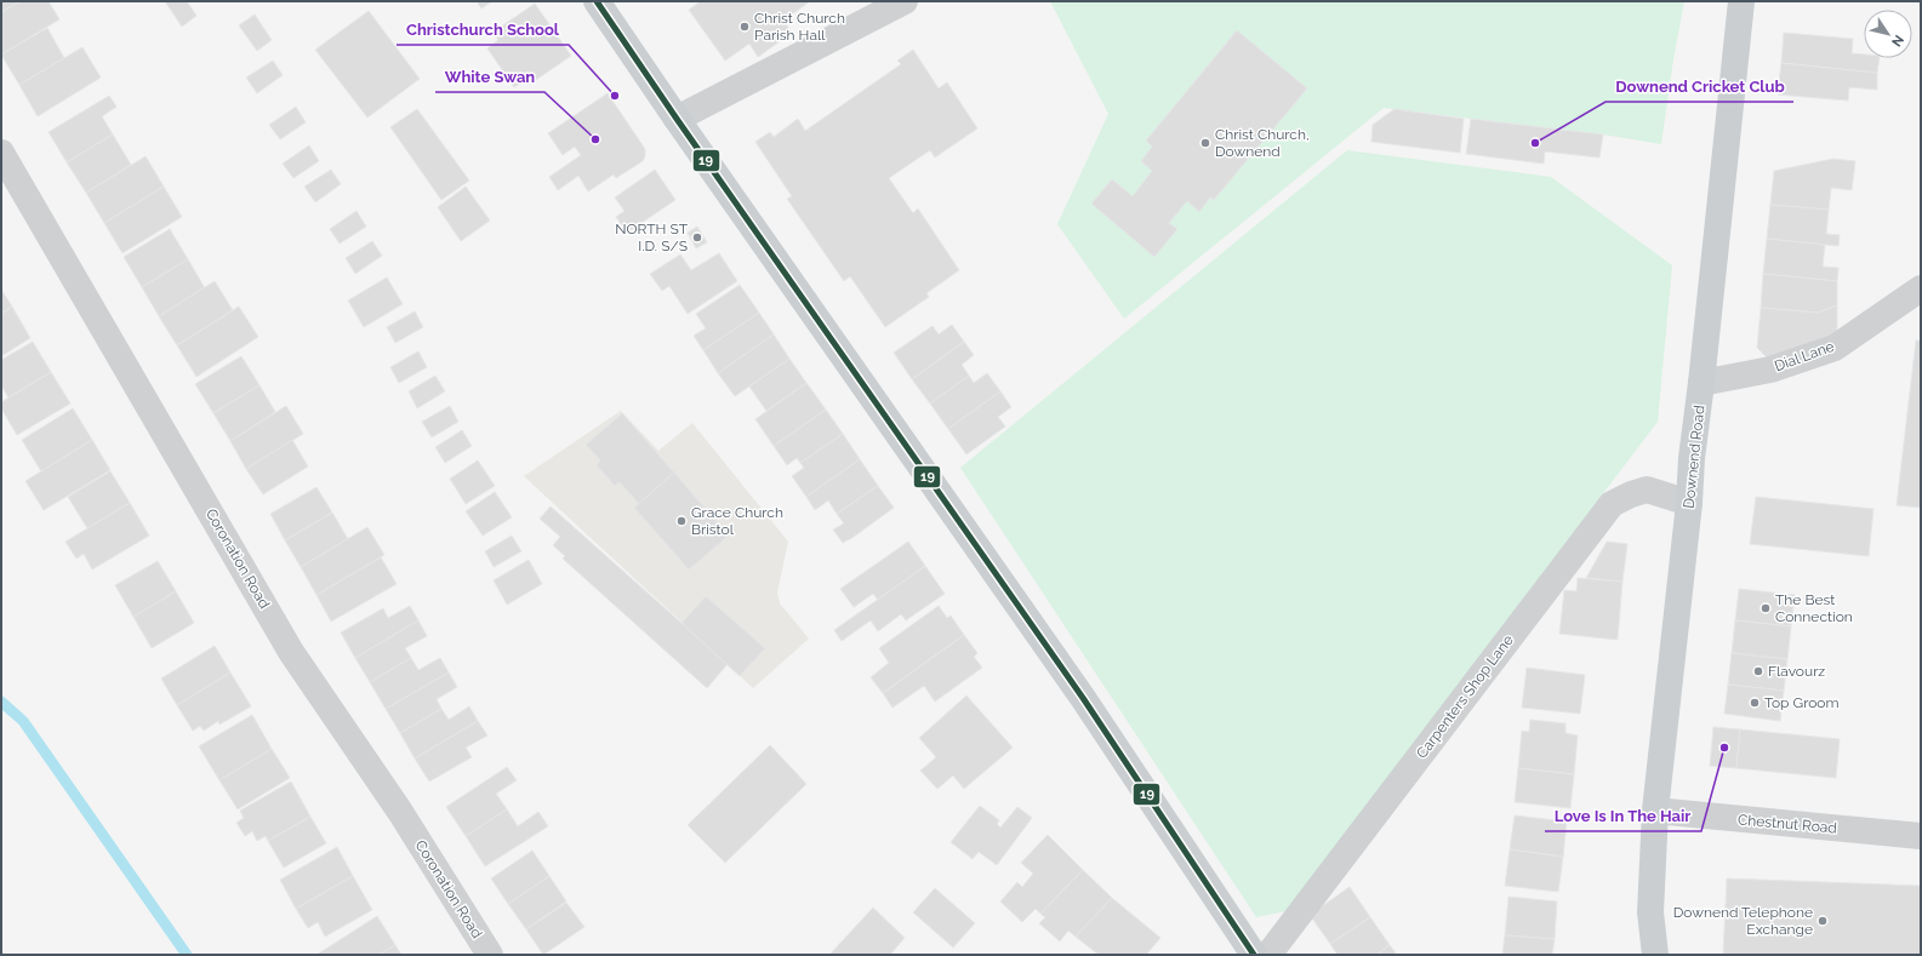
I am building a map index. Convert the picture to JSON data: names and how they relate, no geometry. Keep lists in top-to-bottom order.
{
  "streets": {
    "main road": ["Downend Road"],
    "street": [
      "Dial Lane",
      "Coronation Road",
      "Carpenters Shop Lane",
      "Chestnut Road"
    ]
  },
  "crossings": [
    ["Dial Lane", "Downend Road"],
    ["Downend Road", "Carpenters Shop Lane"],
    ["Downend Road", "Chestnut Road"]
  ],
  "places": [
    "Christ Church Parish Hall",
    "Christchurch School",
    "White Swan",
    "Christ Church, Downend",
    "Downend Cricket Club",
    "NORTH ST I.D. S/S",
    "Grace Church Bristol",
    "The Best Connection",
    "Flavourz",
    "Top Groom",
    "Love Is In The Hair",
    "Downend Telephone Exchange"
  ],
  "lines": ["transit line 19"],
  "north": "bottom right"
}
